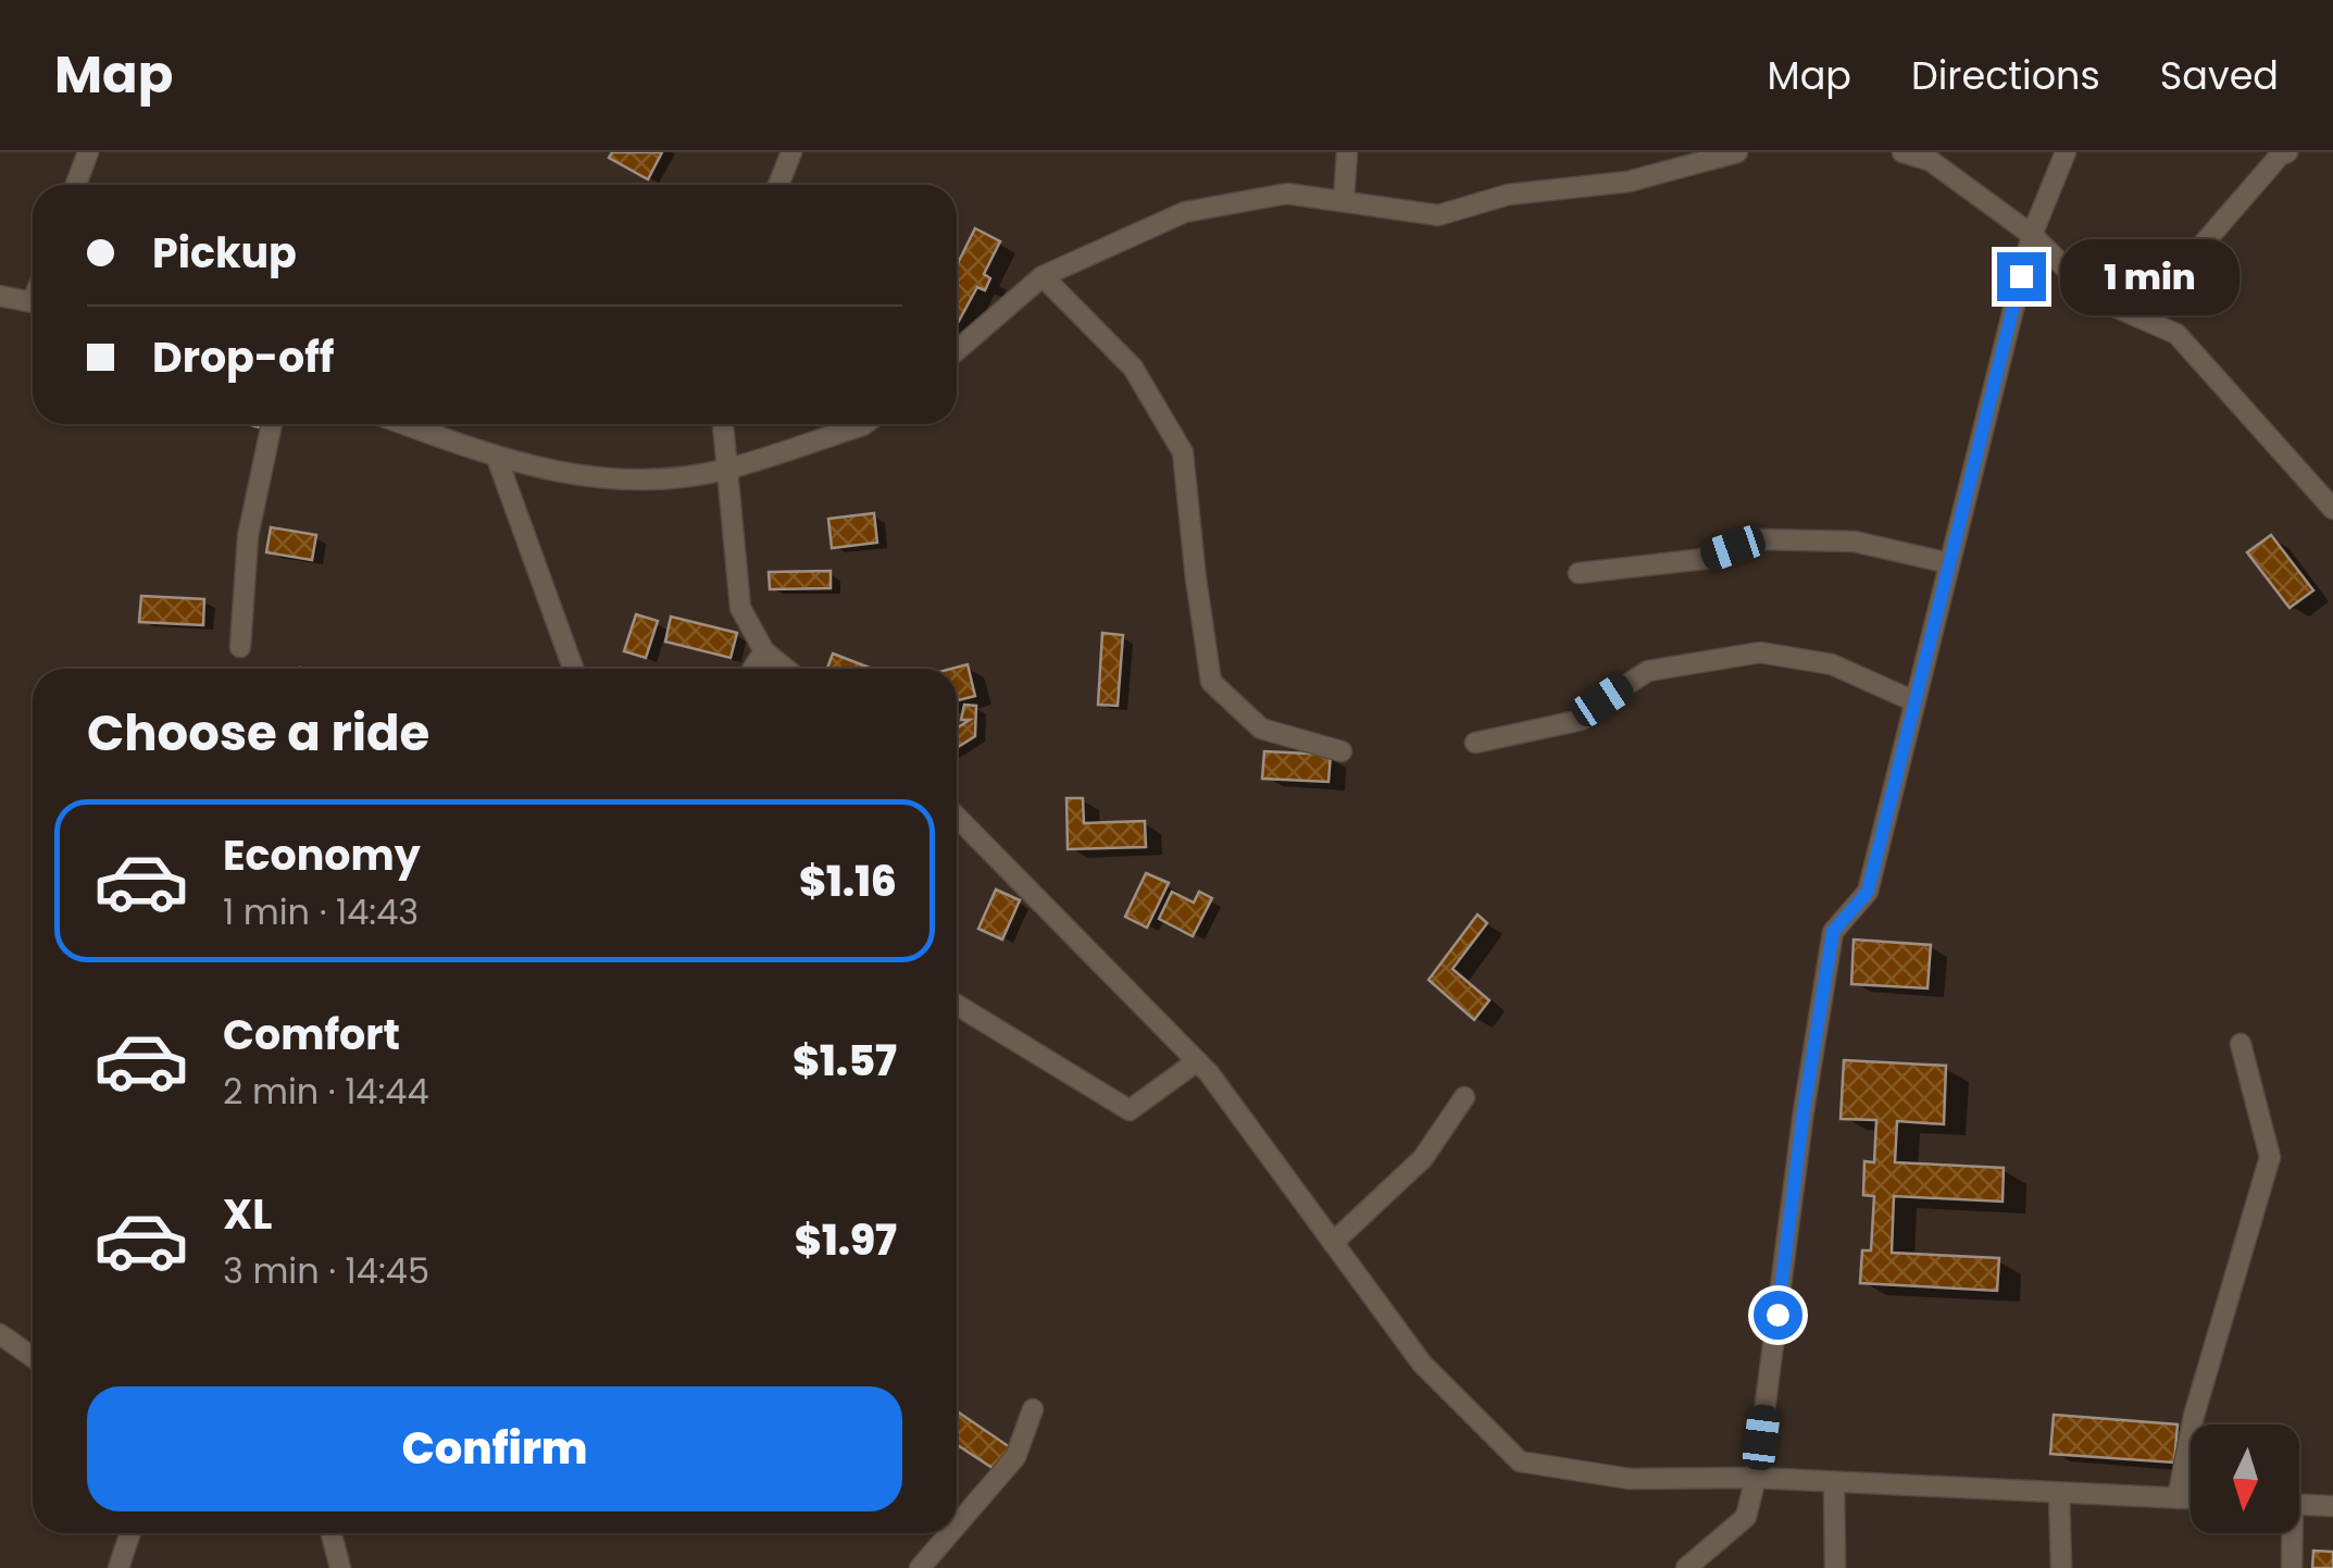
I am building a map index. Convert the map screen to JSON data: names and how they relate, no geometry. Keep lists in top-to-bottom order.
{
  "north": "bottom",
  "page": {
    "header": "Map",
    "nav": ["Map", "Directions", "Saved"],
    "banner": ["Pickup", "Drop-off"],
    "bubble": "1 min",
    "heading": "Choose a ride",
    "list": [
      {
        "name": "Economy",
        "note": "1 min · 14:43",
        "value": "$1.16"
      },
      {
        "name": "Comfort",
        "note": "2 min · 14:44",
        "value": "$1.57"
      },
      {
        "name": "XL",
        "note": "3 min · 14:45",
        "value": "$1.97"
      }
    ],
    "buttons": "Confirm"
  }
}
